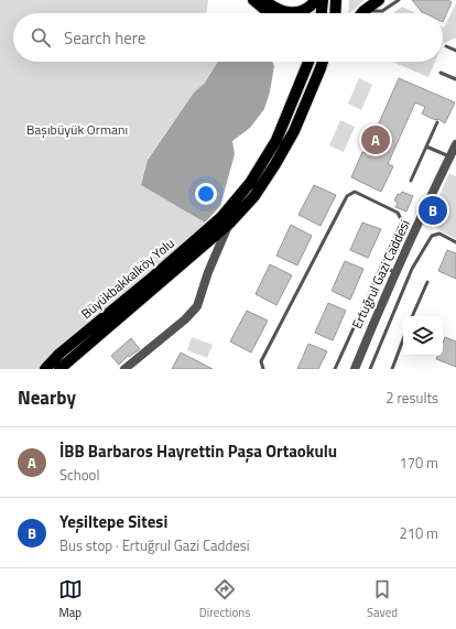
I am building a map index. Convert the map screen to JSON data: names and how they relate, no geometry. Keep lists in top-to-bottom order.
{
  "streets": {
    "highway": ["Büyükbakkalköy Yolu"],
    "street": ["Ertuğrul Gazi Caddesi"]
  },
  "parks": ["Başıbüyük Ormanı"],
  "page": {
    "search": "Search here",
    "pins": ["A", "B"],
    "heading": ["Nearby", "2 results"],
    "list": [
      {
        "mark": "A",
        "name": "İBB Barbaros Hayrettin Paşa Ortaokulu",
        "note": "School",
        "value": "170 m"
      },
      {
        "mark": "B",
        "name": "Yeşiltepe Sitesi",
        "note": "Bus stop · Ertuğrul Gazi Caddesi",
        "value": "210 m"
      }
    ],
    "nav": ["Map", "Directions", "Saved"]
  }
}
